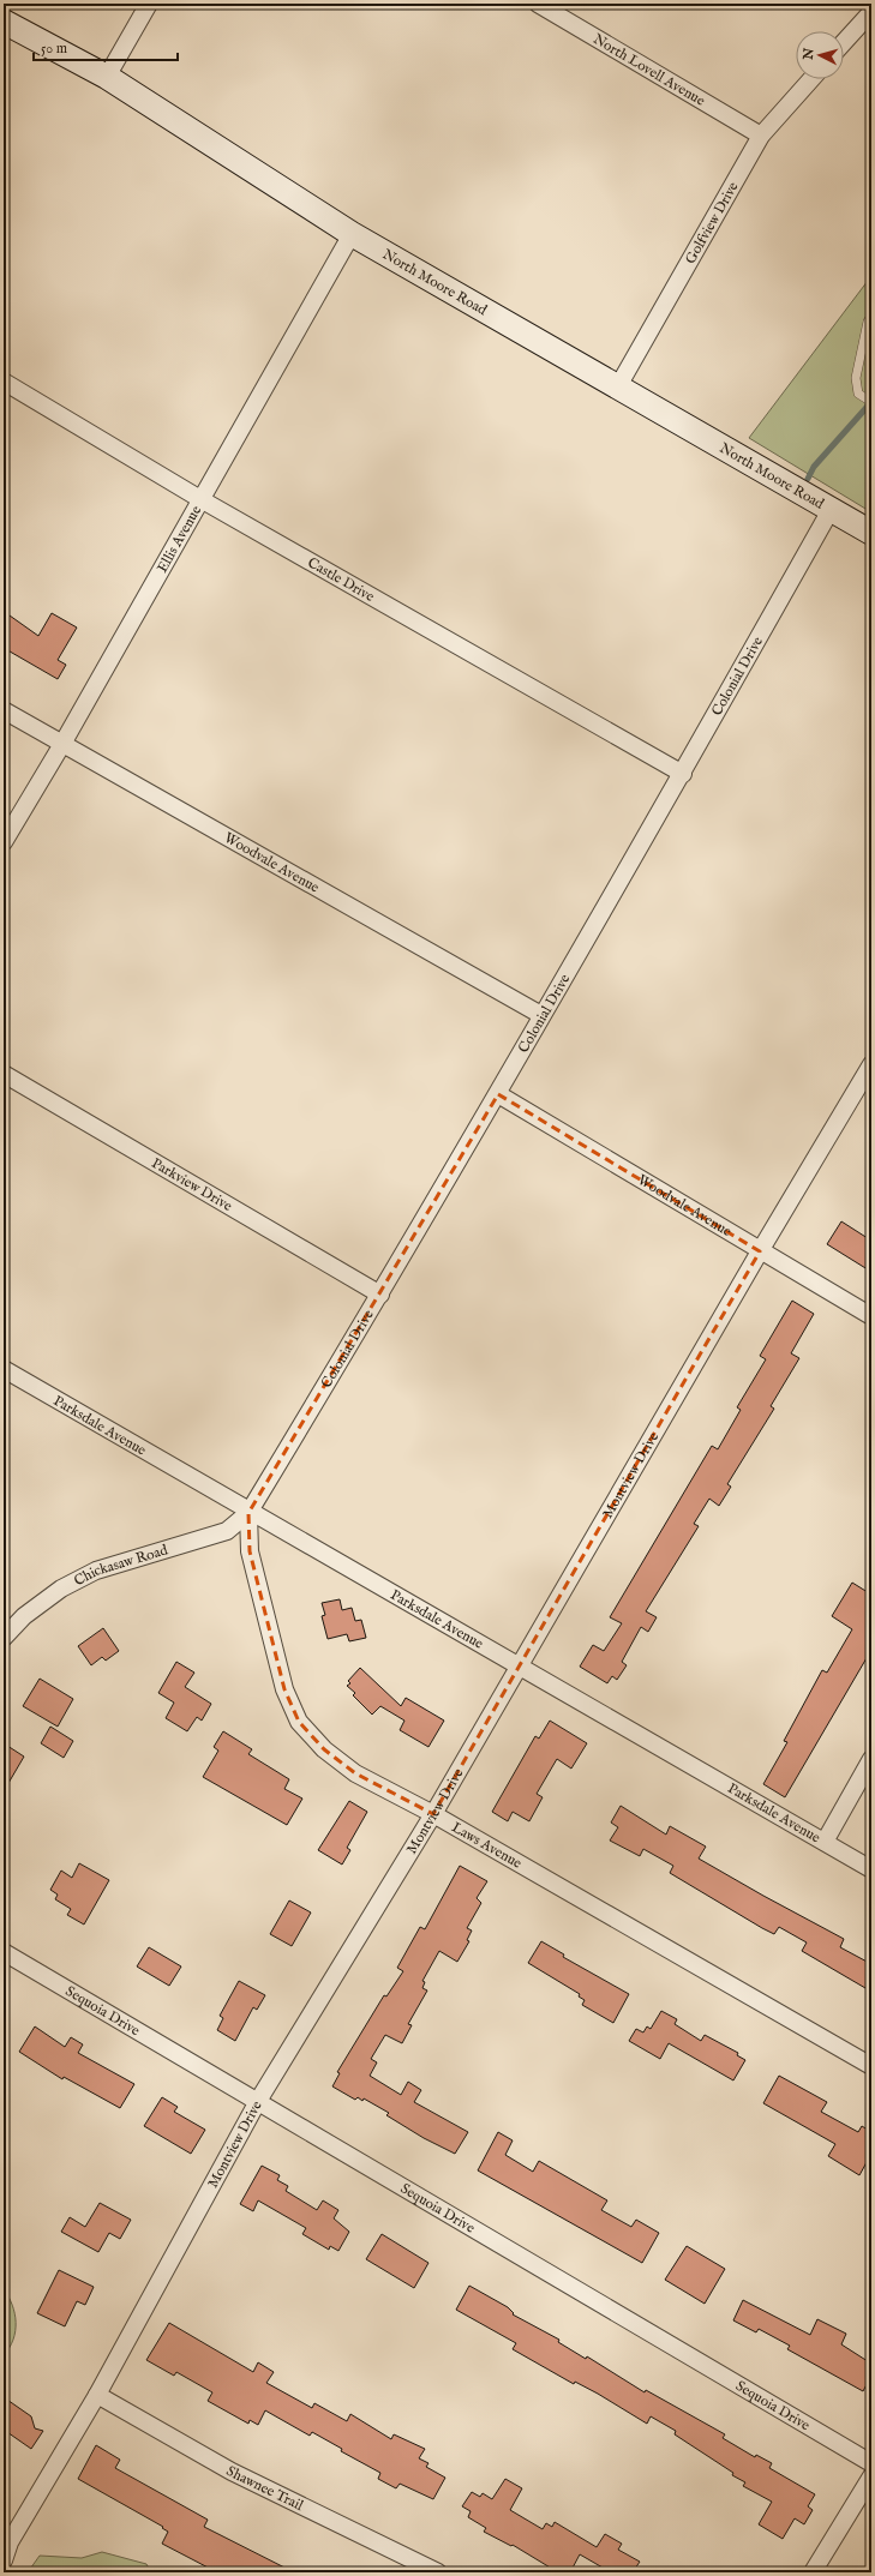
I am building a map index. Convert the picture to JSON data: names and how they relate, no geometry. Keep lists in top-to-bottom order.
{
  "streets": {
    "main road": ["North Moore Road"],
    "street": [
      "North Lovell Avenue",
      "Golfview Drive",
      "Ellis Avenue",
      "Castle Drive",
      "Colonial Drive",
      "Woodvale Avenue",
      "Parkview Drive",
      "Parksdale Avenue",
      "Montview Drive",
      "Chickasaw Road",
      "Laws Avenue",
      "Sequoia Drive",
      "Shawnee Trail"
    ]
  },
  "crossings": [
    ["North Lovell Avenue", "Golfview Drive"],
    ["Golfview Drive", "North Moore Road"],
    ["North Moore Road", "Ellis Avenue"],
    ["North Moore Road", "Colonial Drive"],
    ["Ellis Avenue", "Castle Drive"],
    ["Ellis Avenue", "Woodvale Avenue"],
    ["Castle Drive", "Colonial Drive"],
    ["Colonial Drive", "Woodvale Avenue"],
    ["Colonial Drive", "Parkview Drive"],
    ["Colonial Drive", "Parksdale Avenue"],
    ["Colonial Drive", "Chickasaw Road"],
    ["Colonial Drive", "Laws Avenue"],
    ["Woodvale Avenue", "Montview Drive"],
    ["Parksdale Avenue", "Montview Drive"],
    ["Parksdale Avenue", "Chickasaw Road"],
    ["Parksdale Avenue", "Laws Avenue"],
    ["Montview Drive", "Laws Avenue"],
    ["Montview Drive", "Sequoia Drive"],
    ["Montview Drive", "Shawnee Trail"],
    ["Chickasaw Road", "Laws Avenue"]
  ],
  "scale_bar": "50 m",
  "north": "left"
}
